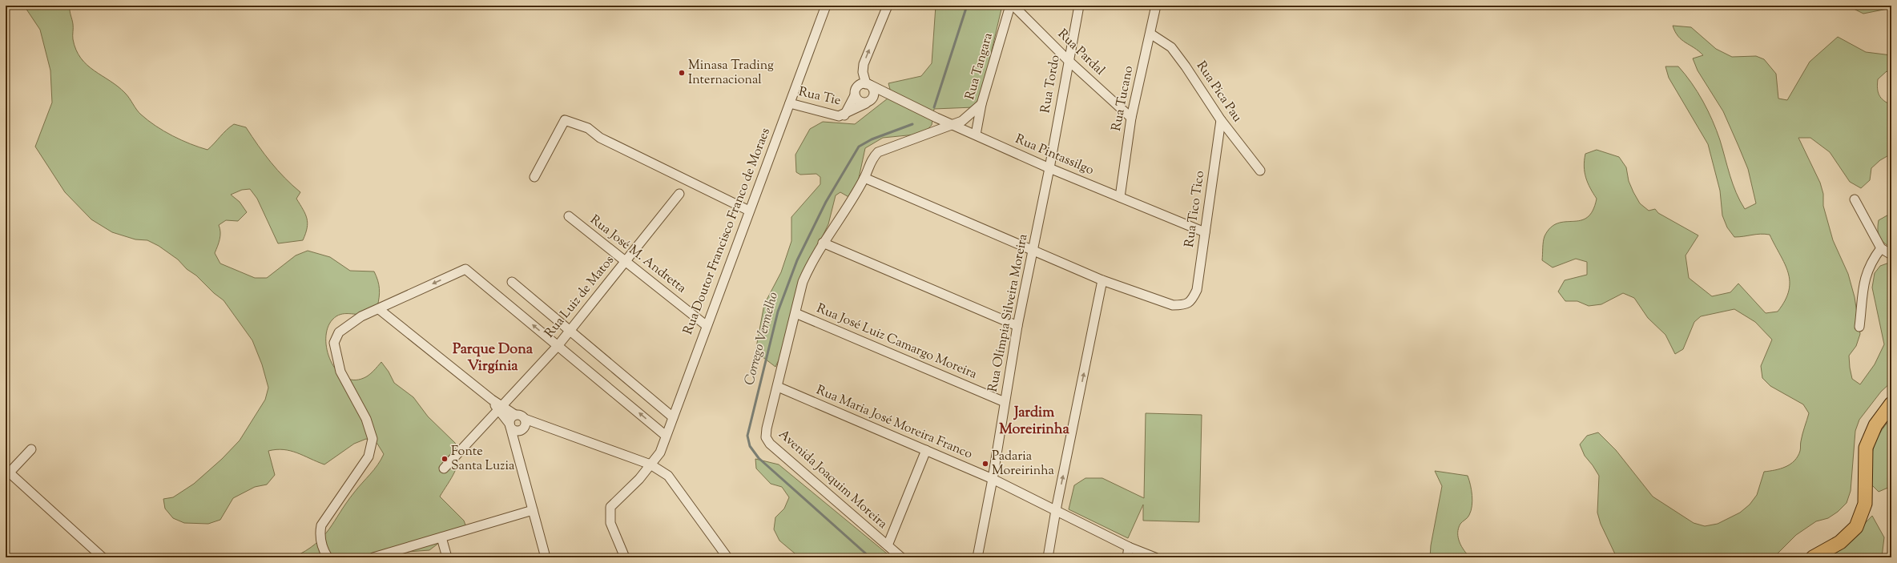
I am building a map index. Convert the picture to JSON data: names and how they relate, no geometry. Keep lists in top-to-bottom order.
{
  "streets": {
    "street": [
      "Rua Pardal",
      "Rua Tangara",
      "Rua Tordo",
      "Rua Pica Pau",
      "Rua Tie",
      "Rua Tucano",
      "Rua Pintassilgo",
      "Rua Tico Tico",
      "Rua Doutor Francisco Franco de Moraes",
      "Rua José M. Andretta",
      "Rua Luiz de Matos",
      "Rua Olímpia Silveira Moreira",
      "Rua José Luiz Camargo Moreira",
      "Rua Maria José Moreira Franco",
      "Avenida Joaquim Moreira"
    ]
  },
  "crossings": [
    ["Rua Pardal", "Rua Tordo"],
    ["Rua Pardal", "Rua Tucano"],
    ["Rua Tangara", "Rua Pintassilgo"],
    ["Rua Tangara", "Avenida Joaquim Moreira"],
    ["Rua Tordo", "Rua Pintassilgo"],
    ["Rua Tordo", "Rua Olímpia Silveira Moreira"],
    ["Rua Pica Pau", "Rua Tucano"],
    ["Rua Pica Pau", "Rua Tico Tico"],
    ["Rua Tie", "Rua Pintassilgo"],
    ["Rua Tie", "Rua Doutor Francisco Franco de Moraes"],
    ["Rua Tucano", "Rua Pintassilgo"],
    ["Rua Pintassilgo", "Rua Tico Tico"],
    ["Rua Pintassilgo", "Rua Olímpia Silveira Moreira"],
    ["Rua Pintassilgo", "Avenida Joaquim Moreira"],
    ["Rua Doutor Francisco Franco de Moraes", "Rua José M. Andretta"],
    ["Rua José M. Andretta", "Rua Luiz de Matos"],
    ["Rua Olímpia Silveira Moreira", "Rua José Luiz Camargo Moreira"],
    ["Rua Olímpia Silveira Moreira", "Rua Maria José Moreira Franco"],
    ["Rua José Luiz Camargo Moreira", "Avenida Joaquim Moreira"],
    ["Rua Maria José Moreira Franco", "Avenida Joaquim Moreira"]
  ],
  "districts": ["Parque Dona Virgínia", "Jardim Moreirinha"],
  "water": ["Corrego Vermelho"],
  "places": ["Minasa Trading Internacional", "Fonte Santa Luzia", "Padaria Moreirinha"]
}
